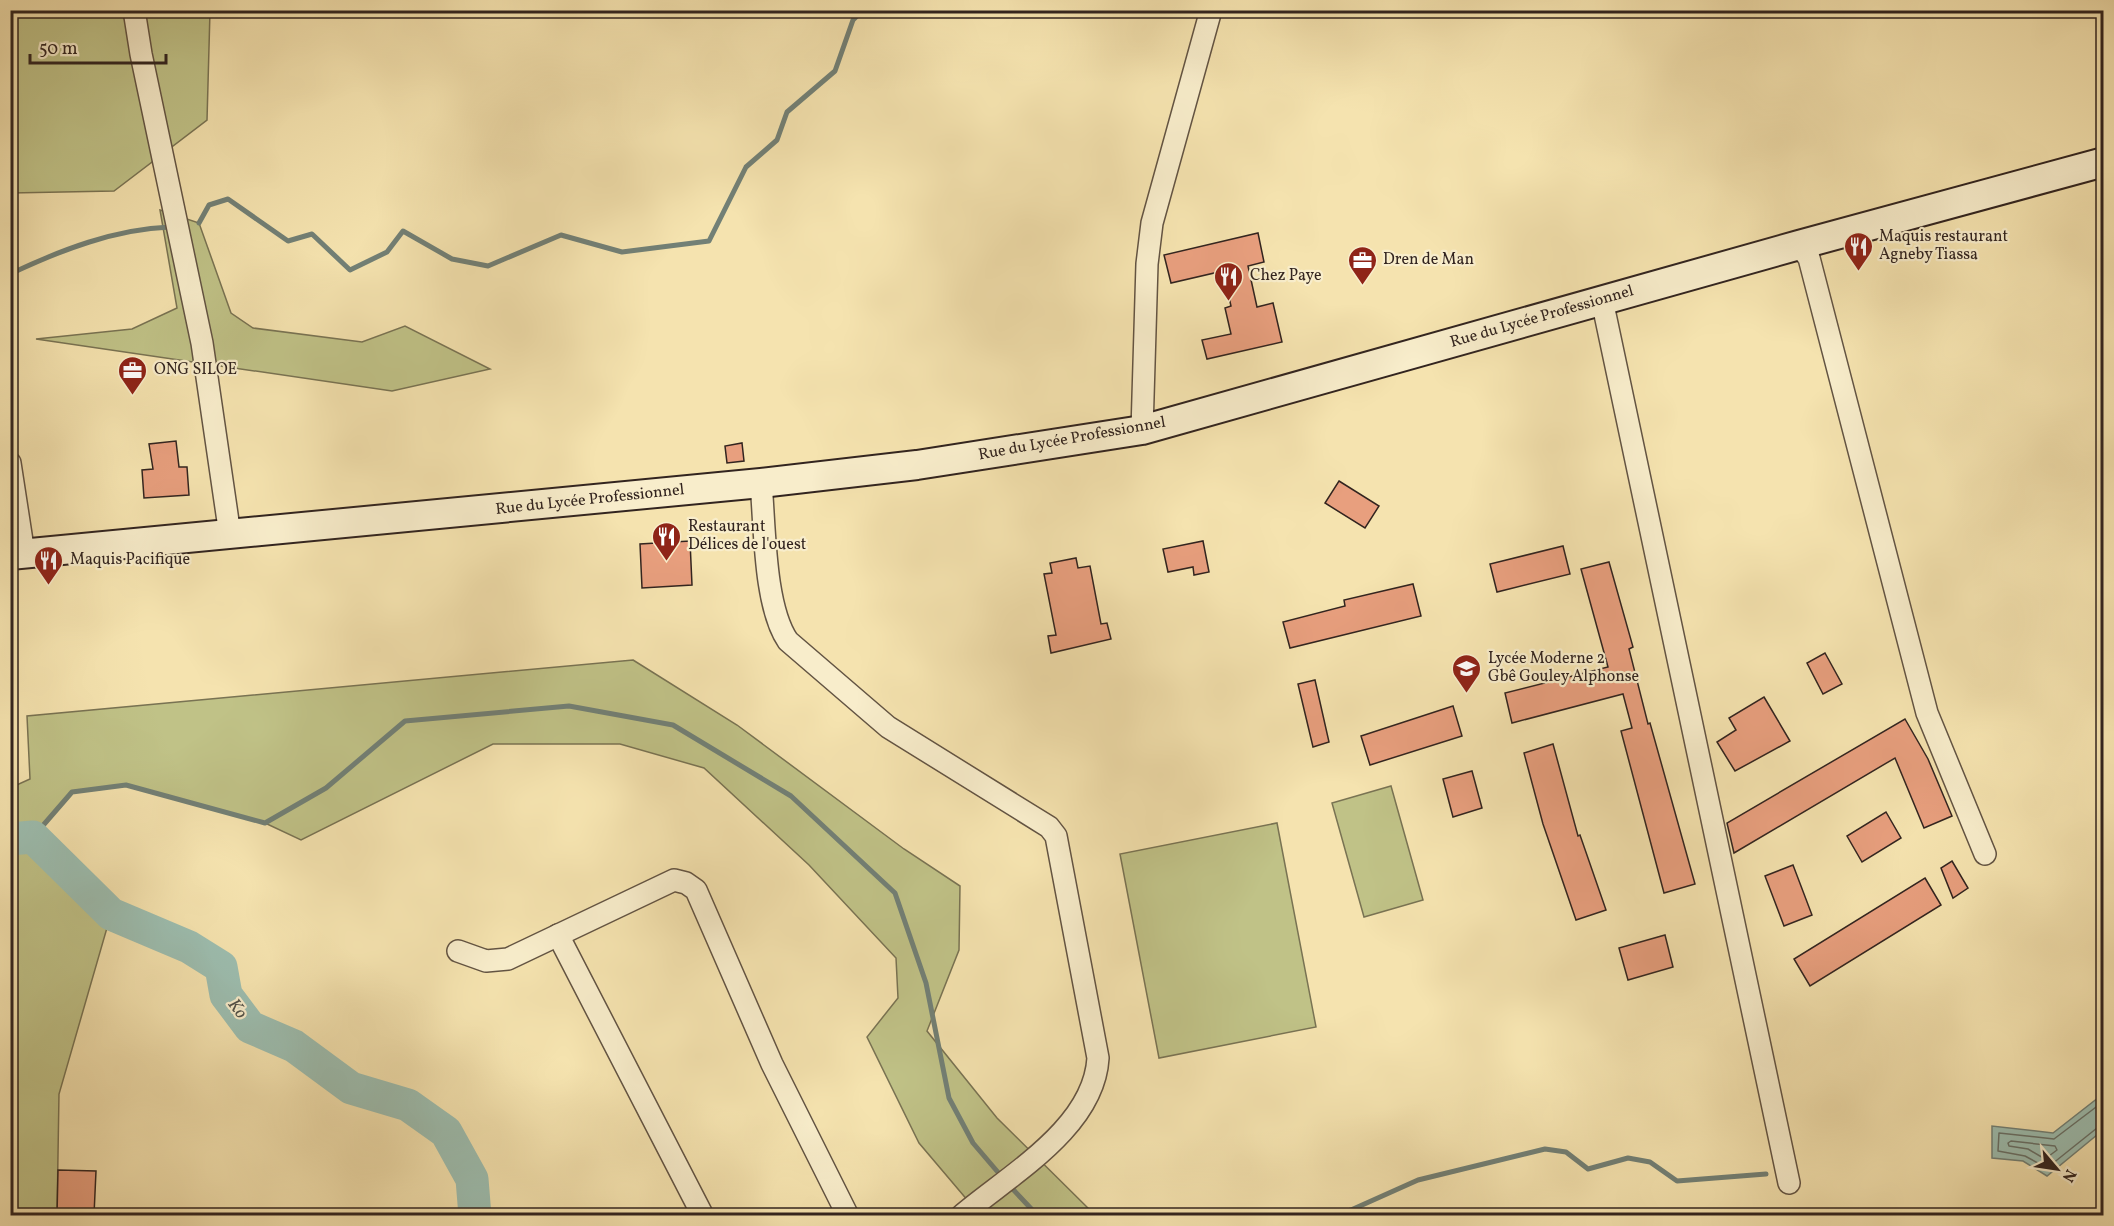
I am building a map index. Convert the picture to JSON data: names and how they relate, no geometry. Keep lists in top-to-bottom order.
{
  "streets": {
    "main road": ["Rue du Lycée Professionnel"]
  },
  "water": ["Ko"],
  "places": {
    "restaurant": [
      "Maquis restaurant Agneby Tiassa",
      "Chez Paye",
      "Restaurant Délices de l'ouest",
      "Maquis Pacifique"
    ],
    "office": ["Dren de Man", "ONG SILOE"],
    "school or university": ["Lycée Moderne 2 Gbê Gouley Alphonse"]
  },
  "scale_bar": "50 m",
  "north": "bottom right"
}
